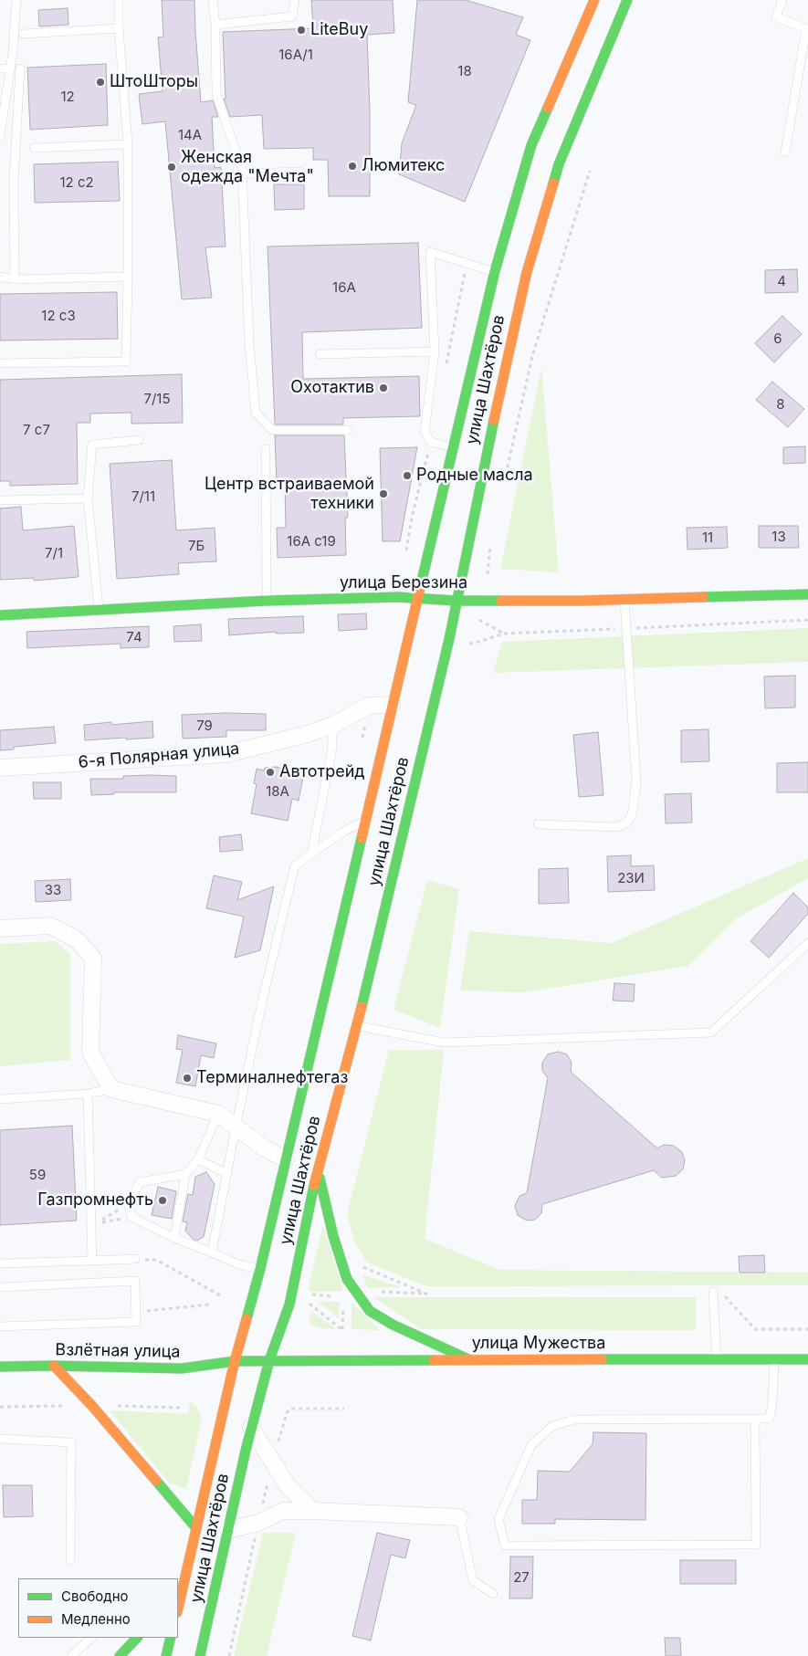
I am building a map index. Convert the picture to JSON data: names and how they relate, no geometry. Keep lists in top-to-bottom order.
{
  "streets": {
    "main road": [
      "улица Шахтёров",
      "улица Березина",
      "улица Мужества",
      "Взлётная улица"
    ],
    "street": ["6-я Полярная улица"]
  },
  "crossings": [
    ["улица Шахтёров", "улица Березина"],
    ["улица Шахтёров", "6-я Полярная улица"],
    ["улица Шахтёров", "улица Мужества"],
    ["улица Шахтёров", "Взлётная улица"],
    ["улица Мужества", "Взлётная улица"]
  ],
  "places": [
    "LiteBuy",
    "ШтоШторы",
    "Люмитекс",
    "Женская одежда \"Мечта\"",
    "Охотактив",
    "Родные масла",
    "Центр встраиваемой техники",
    "Автотрейд",
    "Терминалнефтегаз",
    "Газпромнефть"
  ],
  "house_numbers": [
    "16А/1",
    "18",
    "12",
    "14А",
    "12 с2",
    "4",
    "16А",
    "12 с3",
    "6",
    "7/15",
    "8",
    "7 с7",
    "7/11",
    "13",
    "11",
    "16А с19",
    "7Б",
    "7/1",
    "74",
    "79",
    "18А",
    "23И",
    "33",
    "59",
    "27"
  ],
  "legend": ["Свободно", "Медленно"]
}
